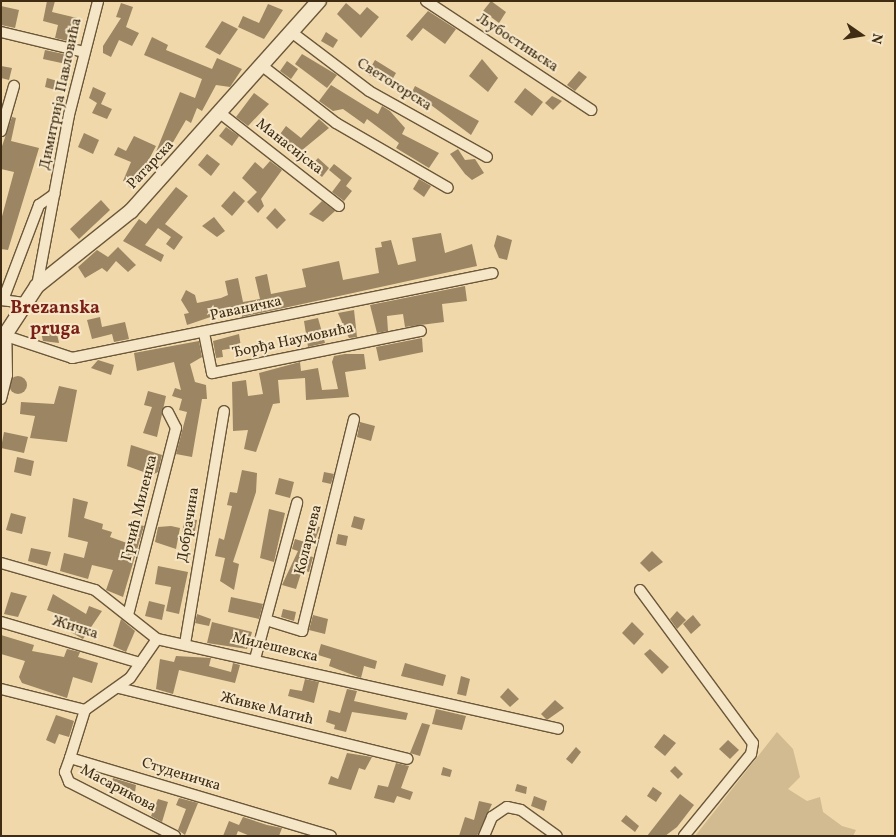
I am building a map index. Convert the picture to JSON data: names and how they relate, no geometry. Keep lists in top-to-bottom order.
{
  "streets": {
    "street": [
      "Љубостињска",
      "Светогорска",
      "Димитрија Павловића",
      "Манасијска",
      "Ратарска",
      "Раваничка",
      "Ђорђа Наумовића",
      "Грчић Миленка",
      "Добрачина",
      "Коларчева",
      "Жичка",
      "Милешевска",
      "Живке Матић",
      "Студеничка",
      "Масарикова"
    ]
  },
  "crossings": [
    ["Светогорска", "Ратарска"],
    ["Димитрија Павловића", "Ратарска"],
    ["Манасијска", "Ратарска"],
    ["Ратарска", "Раваничка"],
    ["Раваничка", "Ђорђа Наумовића"],
    ["Добрачина", "Милешевска"],
    ["Коларчева", "Милешевска"],
    ["Студеничка", "Масарикова"]
  ],
  "districts": ["Brezanska pruga"],
  "north": "right"
}
